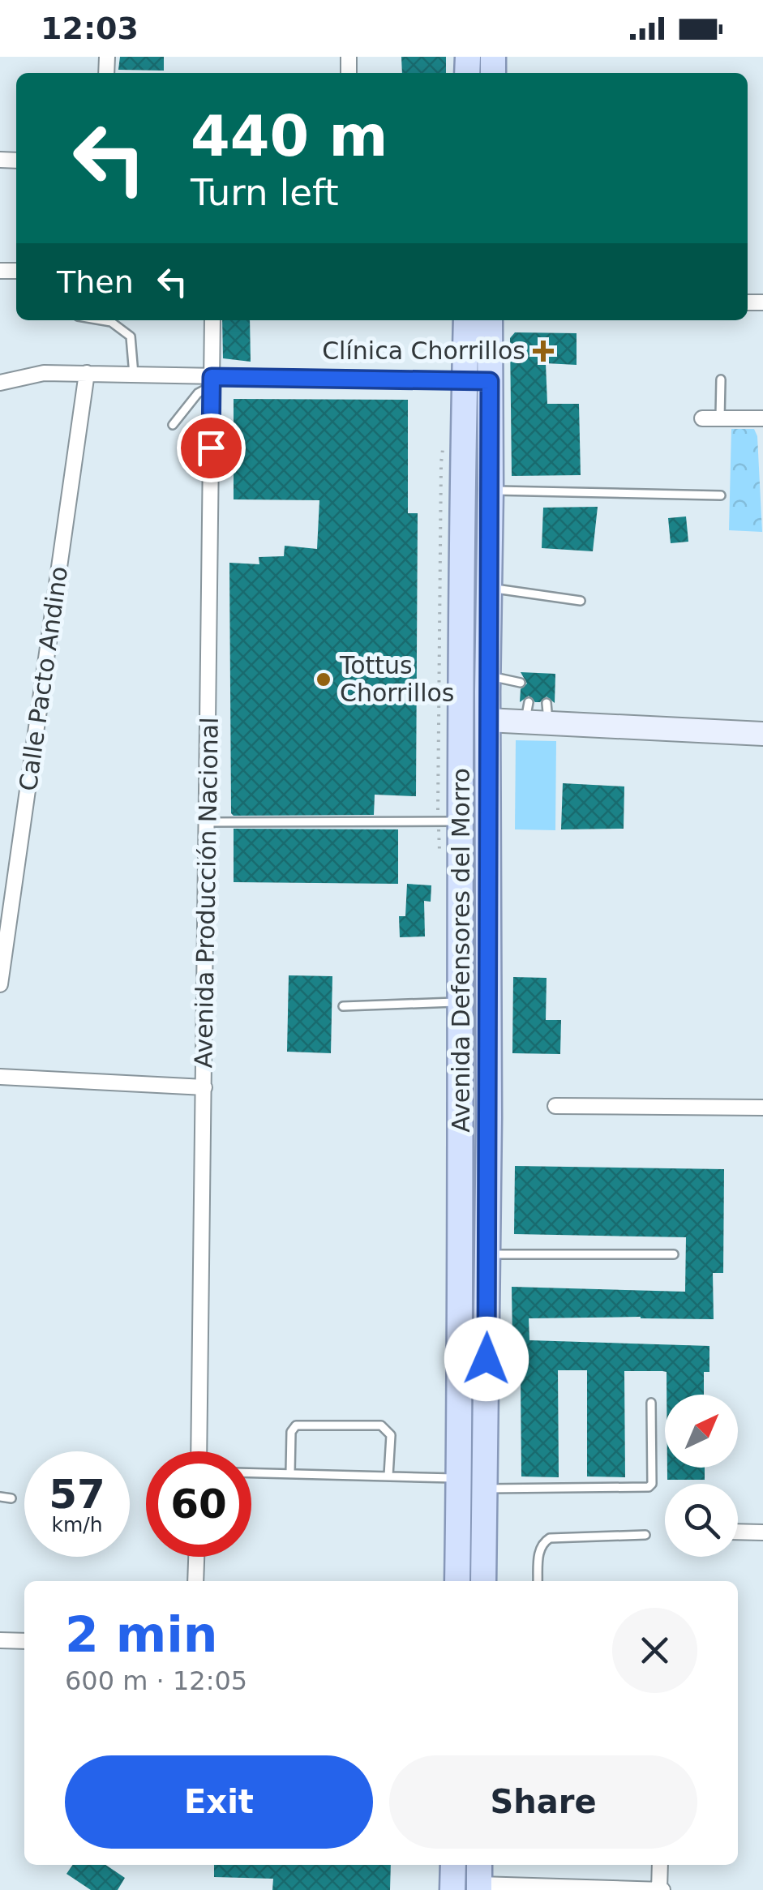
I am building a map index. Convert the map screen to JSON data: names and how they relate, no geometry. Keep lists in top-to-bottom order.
{
  "streets": {
    "main road": ["Avenida Defensores del Morro"],
    "street": ["Calle Pacto Andino", "Avenida Producción Nacional"]
  },
  "places": {
    "health": ["Clínica Chorrillos"],
    "other": ["Tottus Chorrillos"]
  },
  "north": "top right",
  "page": {
    "status": "12:03",
    "turn": ["440 m", "Turn left"],
    "then": "Then",
    "speed": "57 km/h",
    "limit": "60",
    "heading": ["2 min", "600 m · 12:05"],
    "buttons": ["Exit", "Share"]
  }
}
